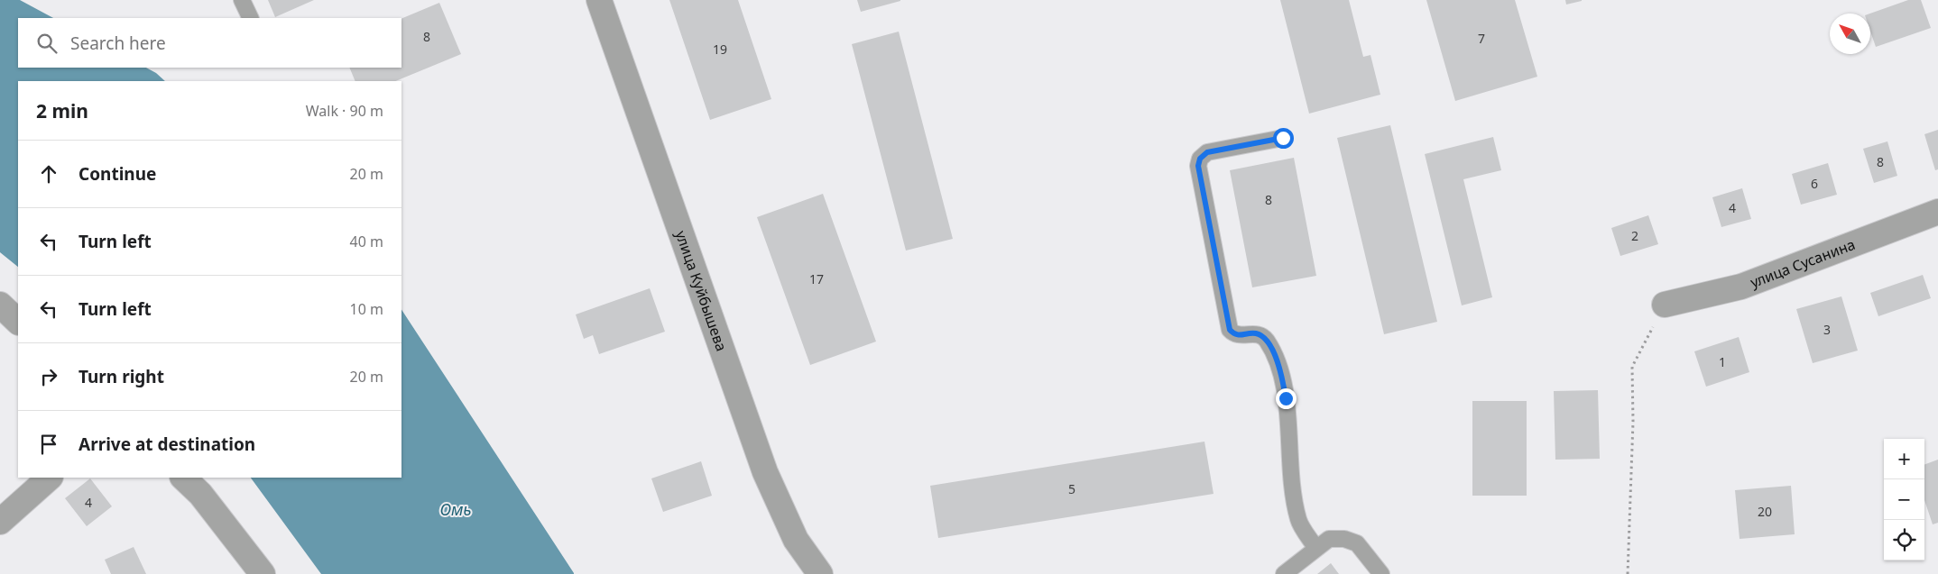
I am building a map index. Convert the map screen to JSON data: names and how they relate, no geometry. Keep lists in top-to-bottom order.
{
  "streets": {
    "street": ["улица Сусанина", "улица Куйбышева"]
  },
  "water": ["Омь"],
  "house_numbers": [
    "8",
    "7",
    "19",
    "8",
    "6",
    "8",
    "4",
    "2",
    "17",
    "3",
    "1",
    "5",
    "4",
    "20"
  ],
  "north": "top left",
  "page": {
    "search": "Search here",
    "heading": ["2 min", "Walk · 90 m"],
    "list": [
      ["Continue", "20 m"],
      ["Turn left", "40 m"],
      ["Turn left", "10 m"],
      ["Turn right", "20 m"],
      "Arrive at destination"
    ],
    "map_buttons": ["+", "−"]
  }
}
